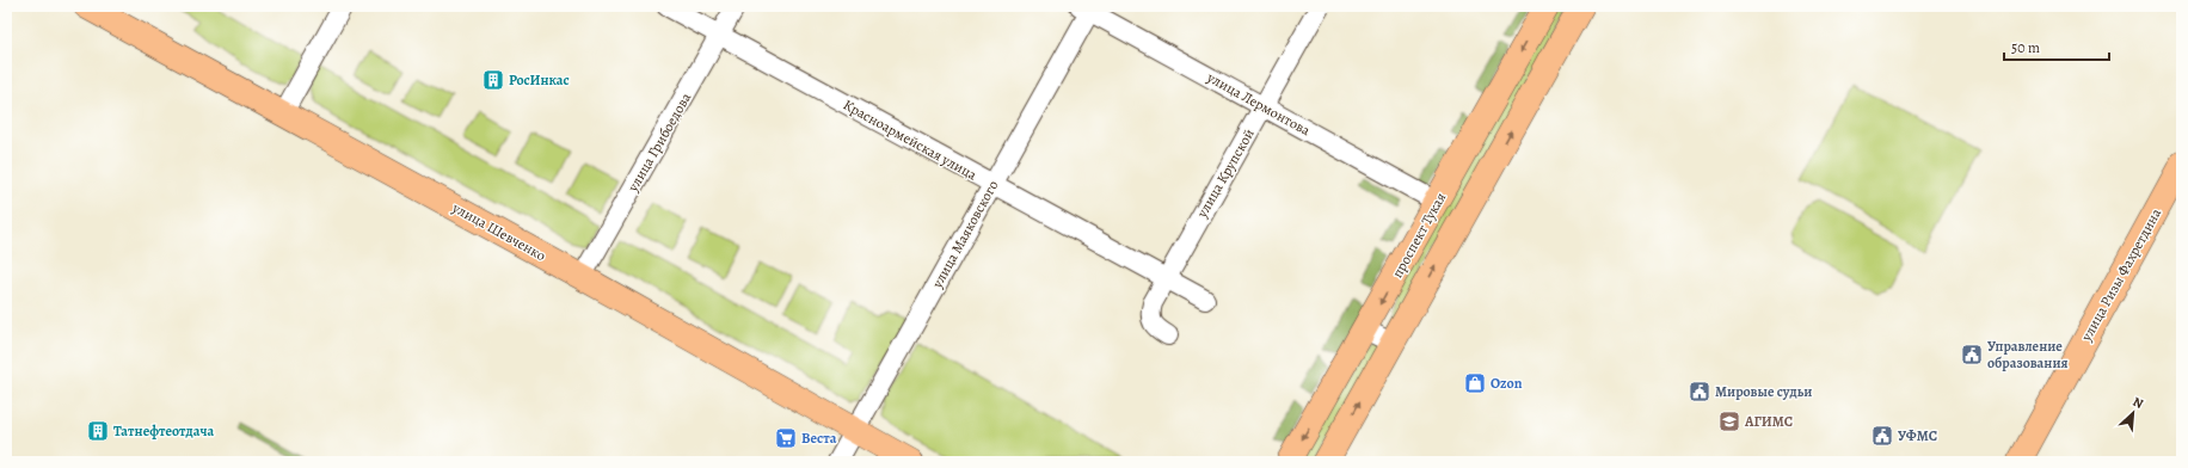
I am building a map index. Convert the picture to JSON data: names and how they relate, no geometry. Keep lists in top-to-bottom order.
{
  "streets": {
    "main road": ["улица Шевченко", "проспект Тукая", "улица Ризы Фахретдина"],
    "street": [
      "улица Лермонтова",
      "Красноармейская улица",
      "улица Грибоедова",
      "улица Крупской",
      "улица Маяковского"
    ]
  },
  "crossings": [
    ["улица Лермонтова", "улица Крупской"],
    ["улица Лермонтова", "улица Маяковского"],
    ["улица Лермонтова", "проспект Тукая"],
    ["Красноармейская улица", "улица Грибоедова"],
    ["Красноармейская улица", "улица Крупской"],
    ["Красноармейская улица", "улица Маяковского"],
    ["улица Грибоедова", "улица Шевченко"],
    ["улица Шевченко", "улица Маяковского"]
  ],
  "places": {
    "building": ["РосИнкас", "Татнефтеотдача"],
    "public building": ["Управление образования", "Мировые судьи", "УФМС"],
    "shop": ["Ozon"],
    "school or university": ["АГИМС"],
    "supermarket": ["Веста"]
  },
  "scale_bar": "50 m",
  "north": "top right"
}
